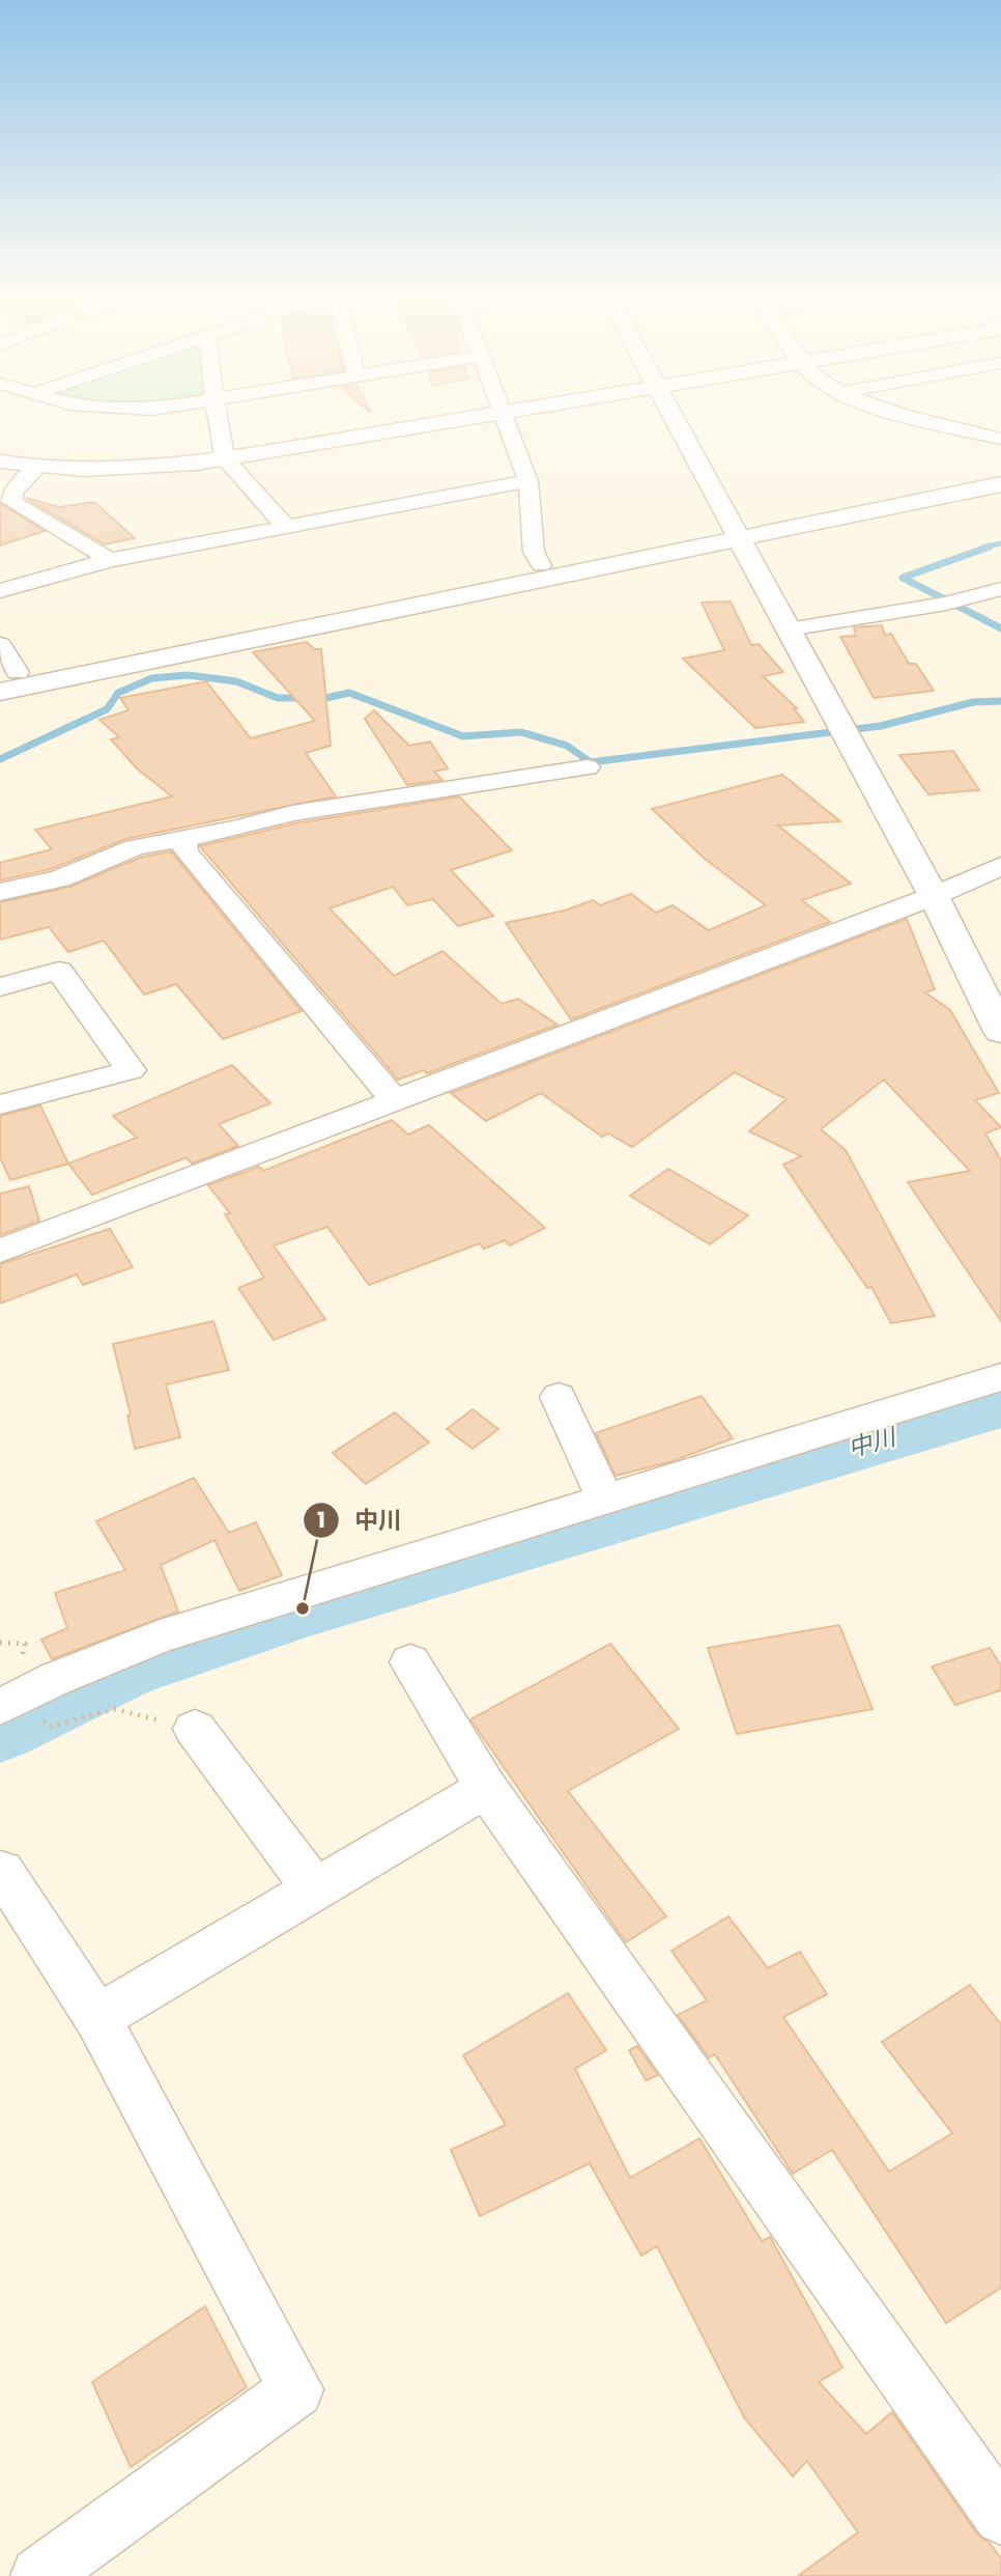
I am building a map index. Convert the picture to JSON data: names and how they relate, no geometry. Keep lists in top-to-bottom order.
{
  "water": ["中川"],
  "places": ["中川"]
}
